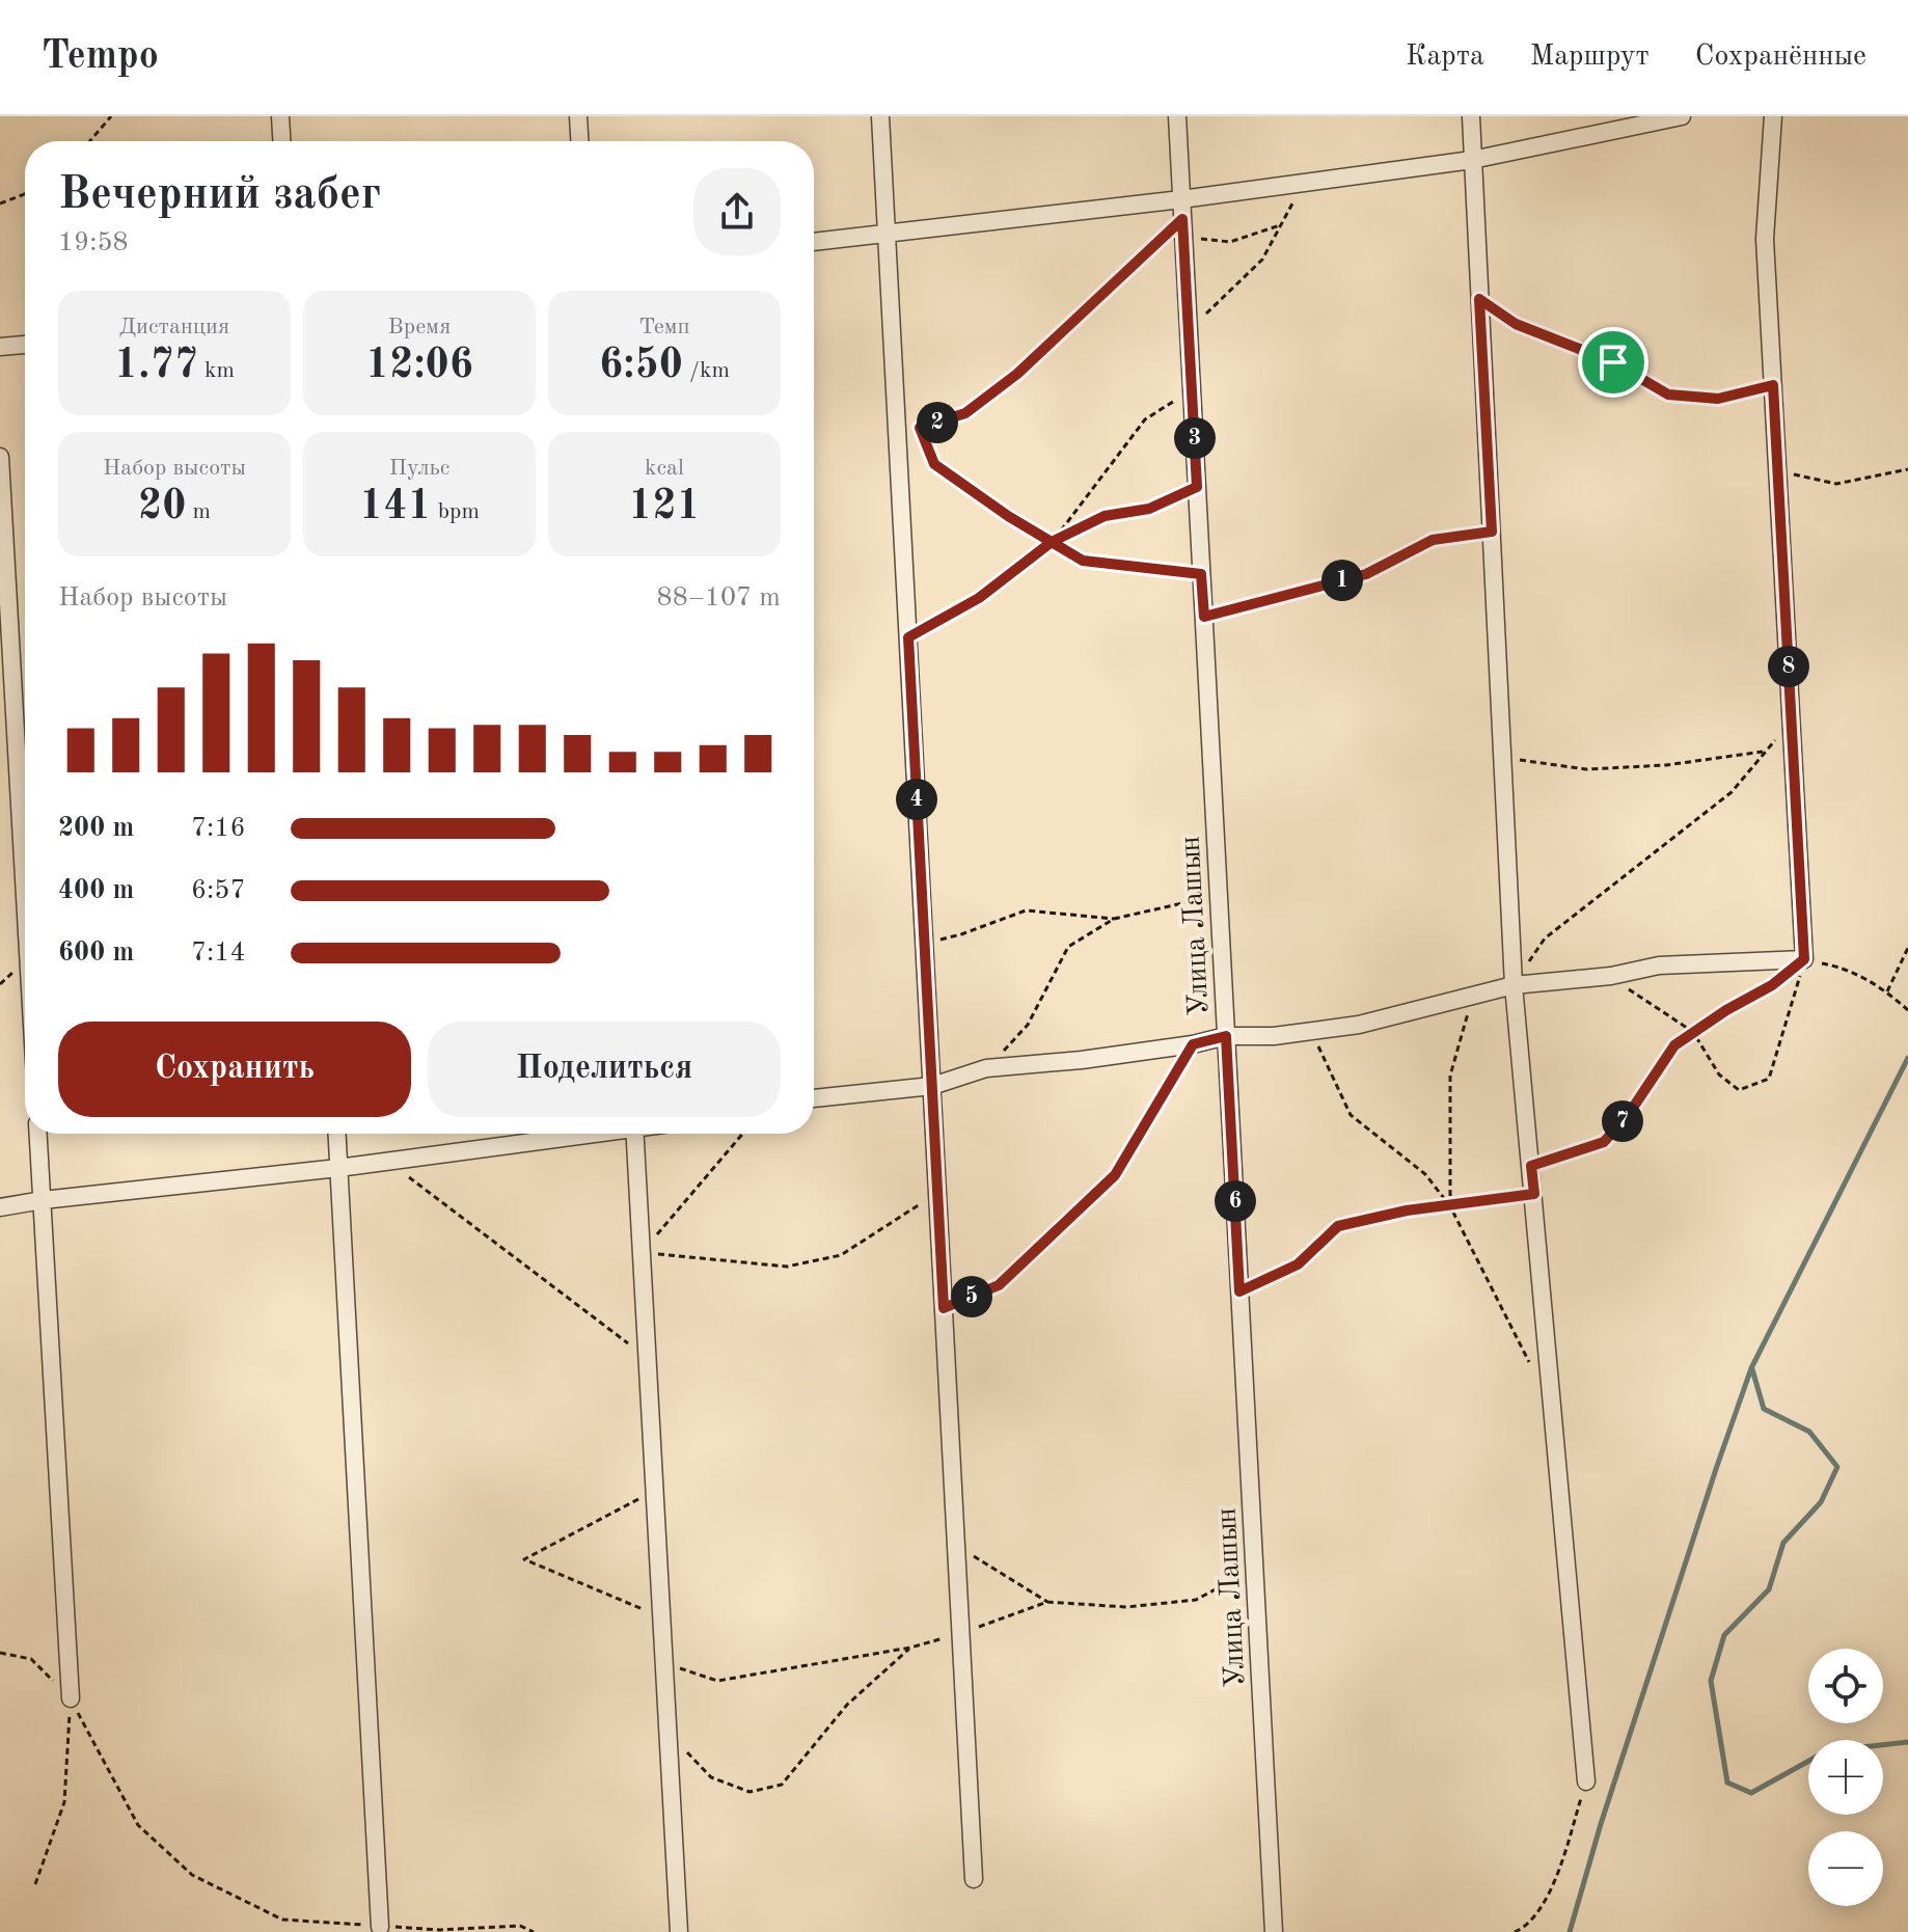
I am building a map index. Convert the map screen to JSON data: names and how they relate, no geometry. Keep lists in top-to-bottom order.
{
  "streets": {
    "street": ["Улица Лашын"]
  },
  "page": {
    "header": "Tempo",
    "nav": ["Карта", "Маршрут", "Сохранённые"],
    "heading": ["Вечерний забег", "19:58"],
    "stats": [
      ["Дистанция", "1.77 km"],
      ["Время", "12:06"],
      ["Темп", "6:50 /km"],
      ["Набор высоты", "20 m"],
      ["Пульс", "141 bpm"],
      ["kcal", "121"]
    ],
    "pins": [
      "2",
      "3",
      "1",
      "8",
      "4",
      "7",
      "6",
      "5"
    ],
    "chart": ["Набор высоты", "88–107 m"],
    "list": [
      {
        "name": "200 m",
        "note": "7:16"
      },
      {
        "name": "400 m",
        "note": "6:57"
      },
      {
        "name": "600 m",
        "note": "7:14"
      }
    ],
    "buttons": ["Сохранить", "Поделиться"],
    "map_buttons": ["+", "−"]
  }
}
